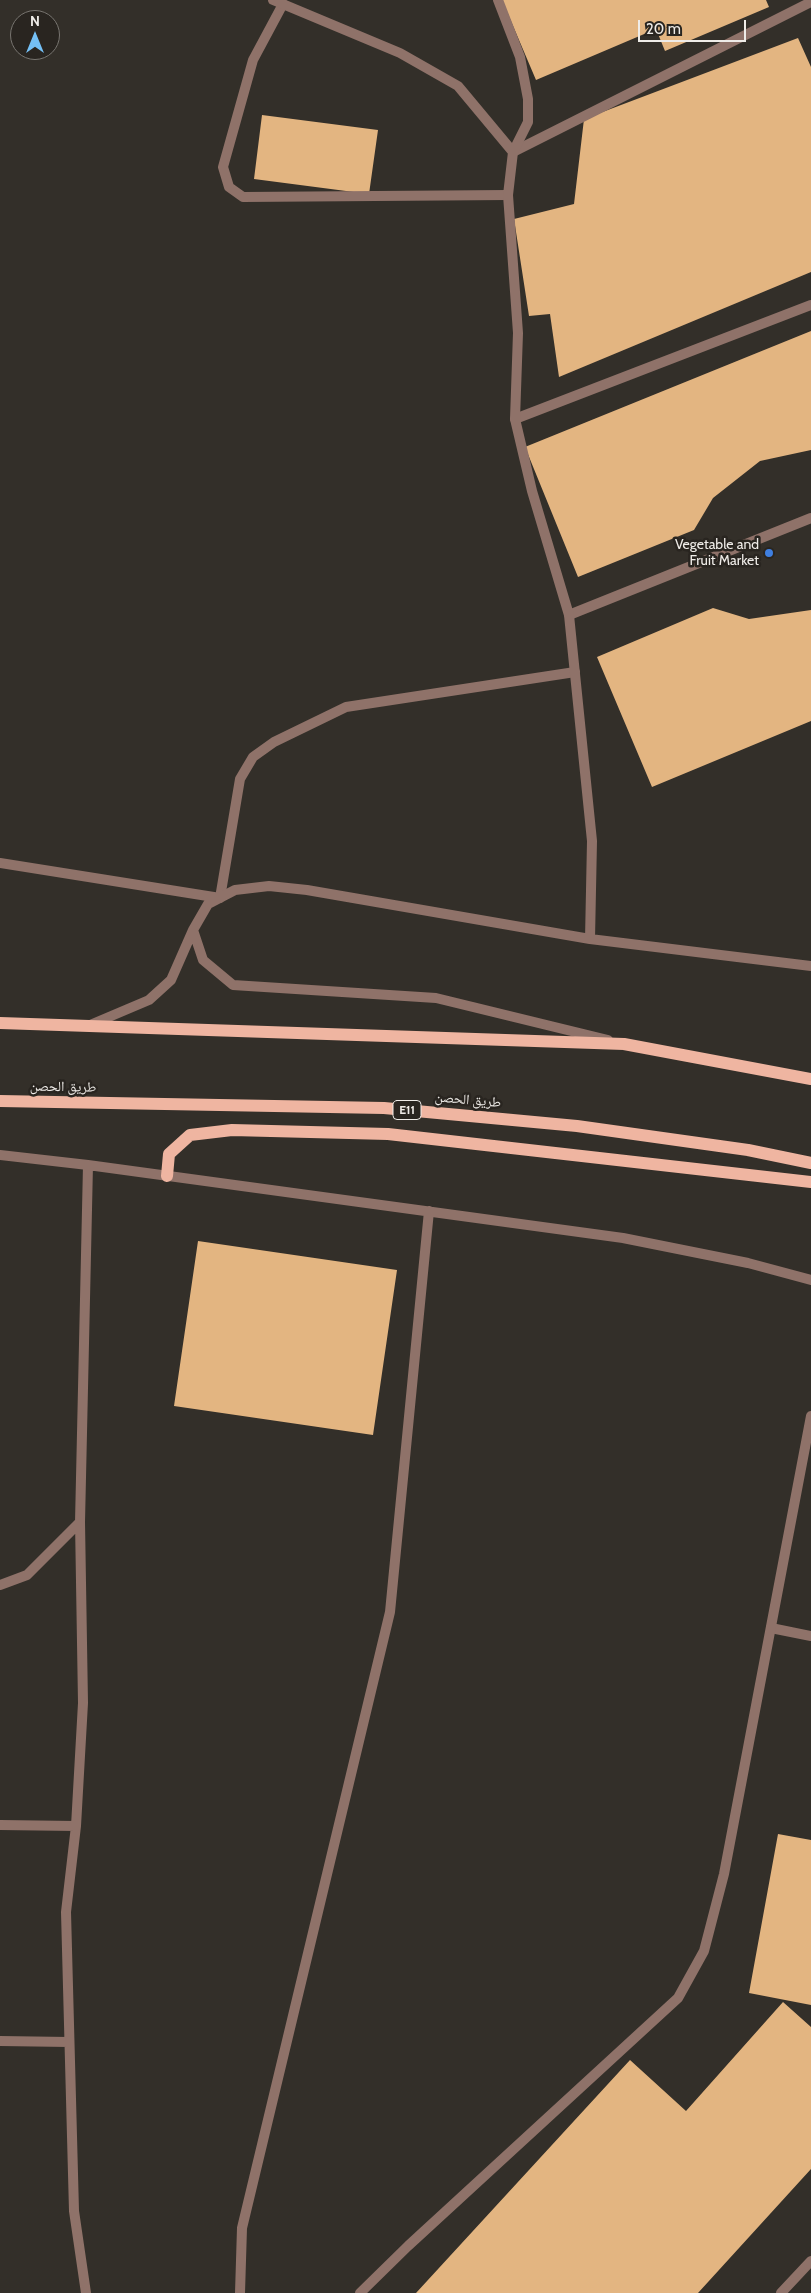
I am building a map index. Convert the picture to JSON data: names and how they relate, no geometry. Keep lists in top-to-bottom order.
{
  "streets": {
    "main road": ["طريق الحصن", "E11"]
  },
  "places": ["Vegetable and Fruit Market"],
  "scale_bar": "20 m",
  "north": "top"
}
